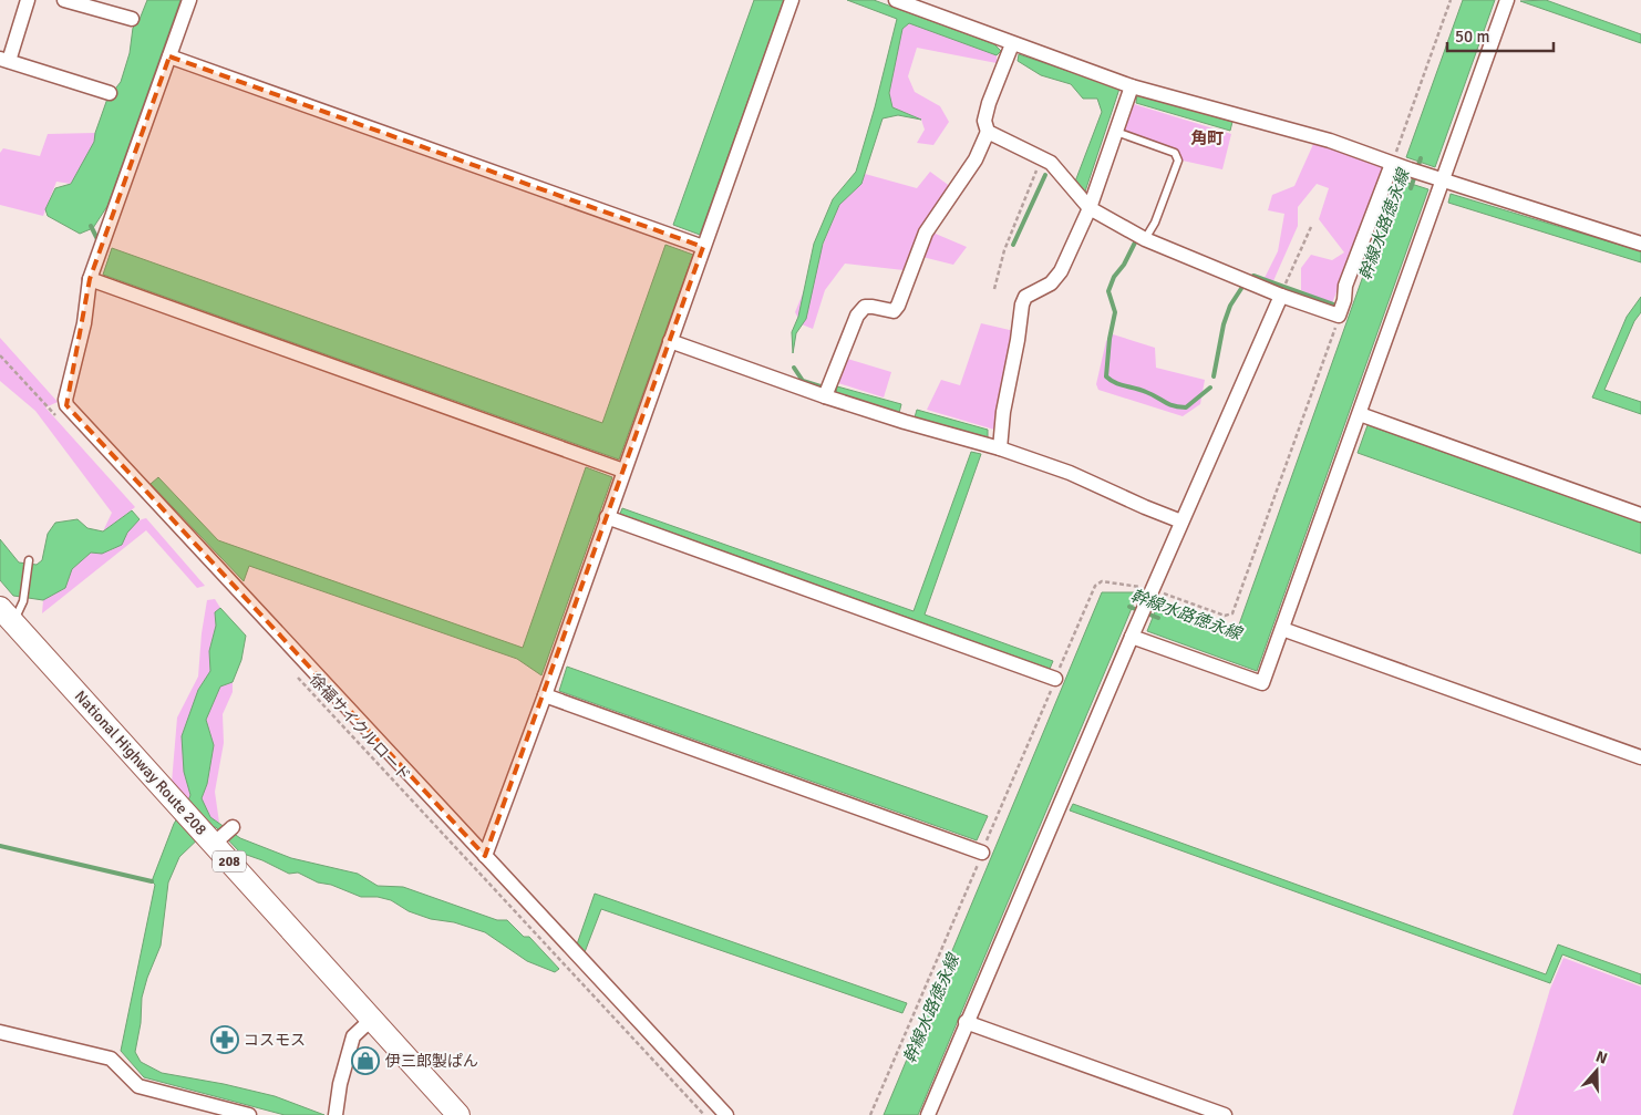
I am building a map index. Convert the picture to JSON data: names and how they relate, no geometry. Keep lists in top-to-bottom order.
{
  "streets": {
    "highway": ["National Highway Route 208", "208"],
    "path": ["徐福サイクルロード"]
  },
  "districts": ["角町"],
  "water": ["幹線水路徳永線"],
  "places": {
    "pharmacy": ["コスモス"],
    "shop": ["伊三郎製ぱん"]
  },
  "scale_bar": "50 m",
  "north": "top"
}
